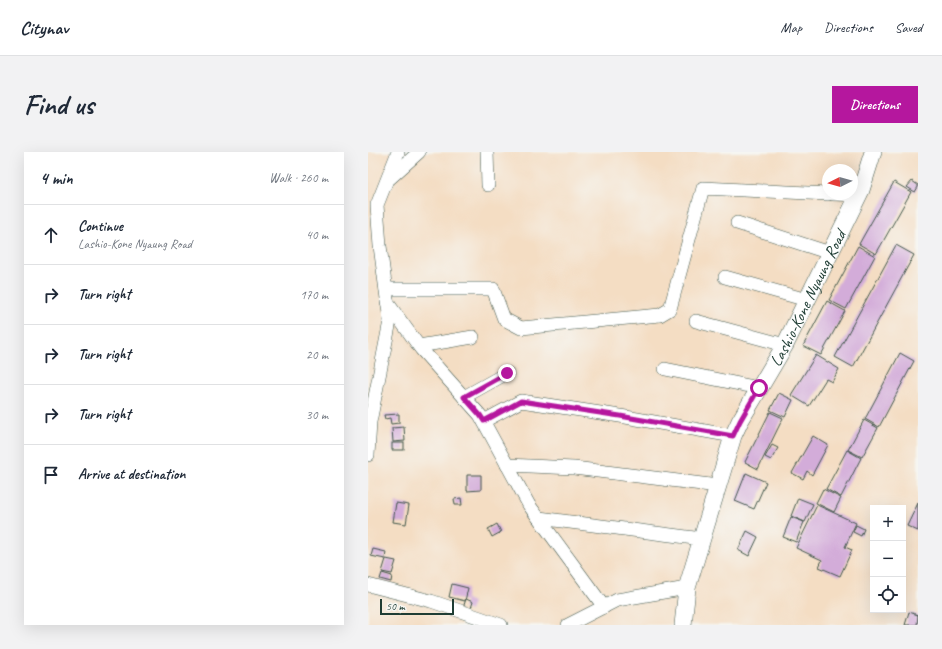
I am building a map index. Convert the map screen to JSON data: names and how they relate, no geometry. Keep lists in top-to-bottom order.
{
  "streets": {
    "main road": ["Lashio-Kone Nyaung Road"]
  },
  "scale_bar": "50 m",
  "north": "left",
  "page": {
    "header": "Citynav",
    "nav": ["Map", "Directions", "Saved"],
    "buttons": "Directions",
    "title": "Find us",
    "heading": ["4 min", "Walk · 260 m"],
    "list": [
      ["Continue", "Lashio-Kone Nyaung Road", "40 m"],
      ["Turn right", "170 m"],
      ["Turn right", "20 m"],
      ["Turn right", "30 m"],
      "Arrive at destination"
    ],
    "map_buttons": ["+", "−"],
    "scale": "50 m"
  }
}
